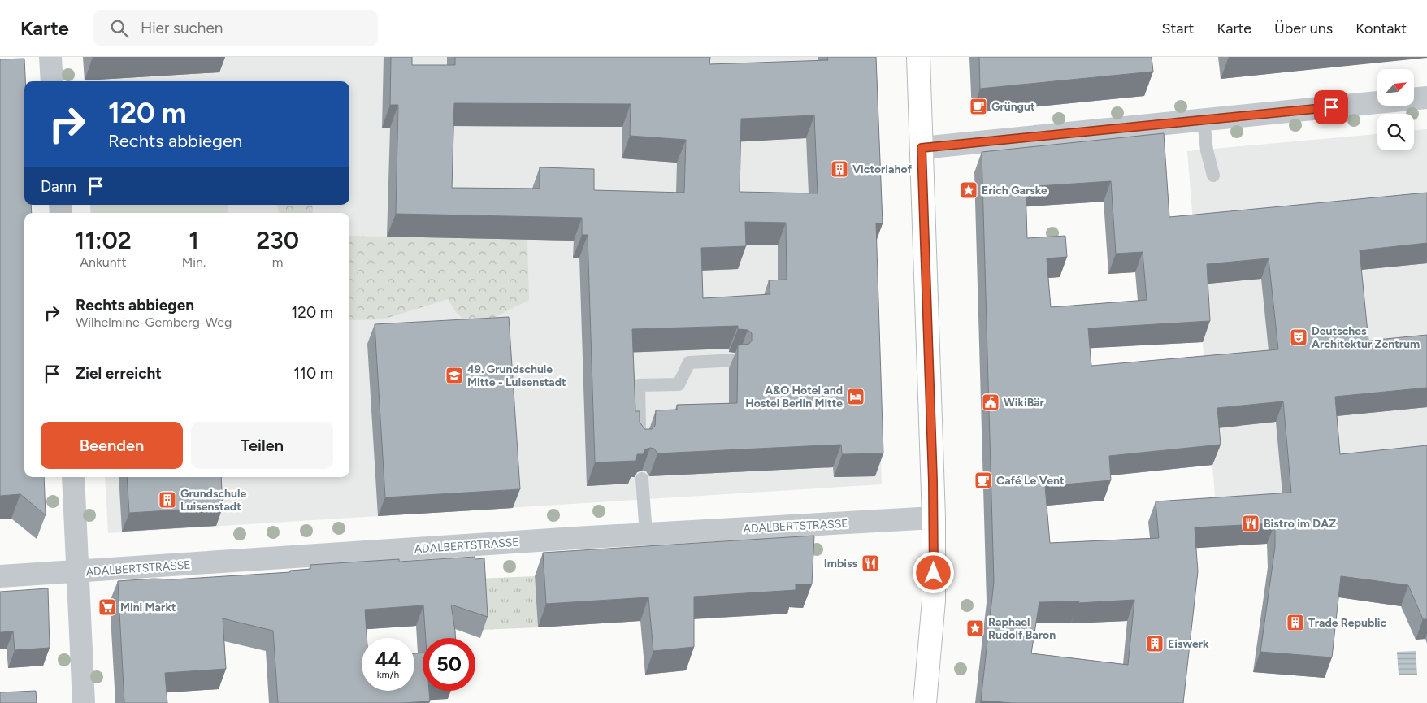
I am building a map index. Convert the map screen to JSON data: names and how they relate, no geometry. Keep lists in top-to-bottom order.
{
  "streets": {
    "street": ["ADALBERTSTRASSE"]
  },
  "places": {
    "cafe": ["Grüngut", "Café Le Vent"],
    "building": [
      "Victoriahof",
      "Grundschule Luisenstadt",
      "Trade Republic",
      "Eiswerk"
    ],
    "place": ["Erich Garske", "Raphael Rudolf Baron"],
    "theatre": ["Deutsches Architektur Zentrum"],
    "school or university": ["49. Grundschule Mitte - Luisenstadt"],
    "hotel": ["A&O Hotel and Hostel Berlin Mitte"],
    "public building": ["WikiBär"],
    "restaurant": ["Bistro im DAZ", "Imbiss"],
    "supermarket": ["Mini Markt"]
  },
  "north": "top right",
  "page": {
    "header": "Karte",
    "search": "Hier suchen",
    "nav": [
      "Start",
      "Karte",
      "Über uns",
      "Kontakt"
    ],
    "turn": ["120 m", "Rechts abbiegen"],
    "then": "Dann",
    "eta": [
      "11:02",
      "Ankunft",
      "1",
      "Min.",
      "230",
      "m"
    ],
    "list": [
      {
        "name": "Rechts abbiegen",
        "note": "Wilhelmine-Gemberg-Weg",
        "value": "120 m"
      },
      {
        "name": "Ziel erreicht",
        "value": "110 m"
      }
    ],
    "buttons": ["Beenden", "Teilen"],
    "speed": "44 km/h",
    "limit": "50"
  }
}
